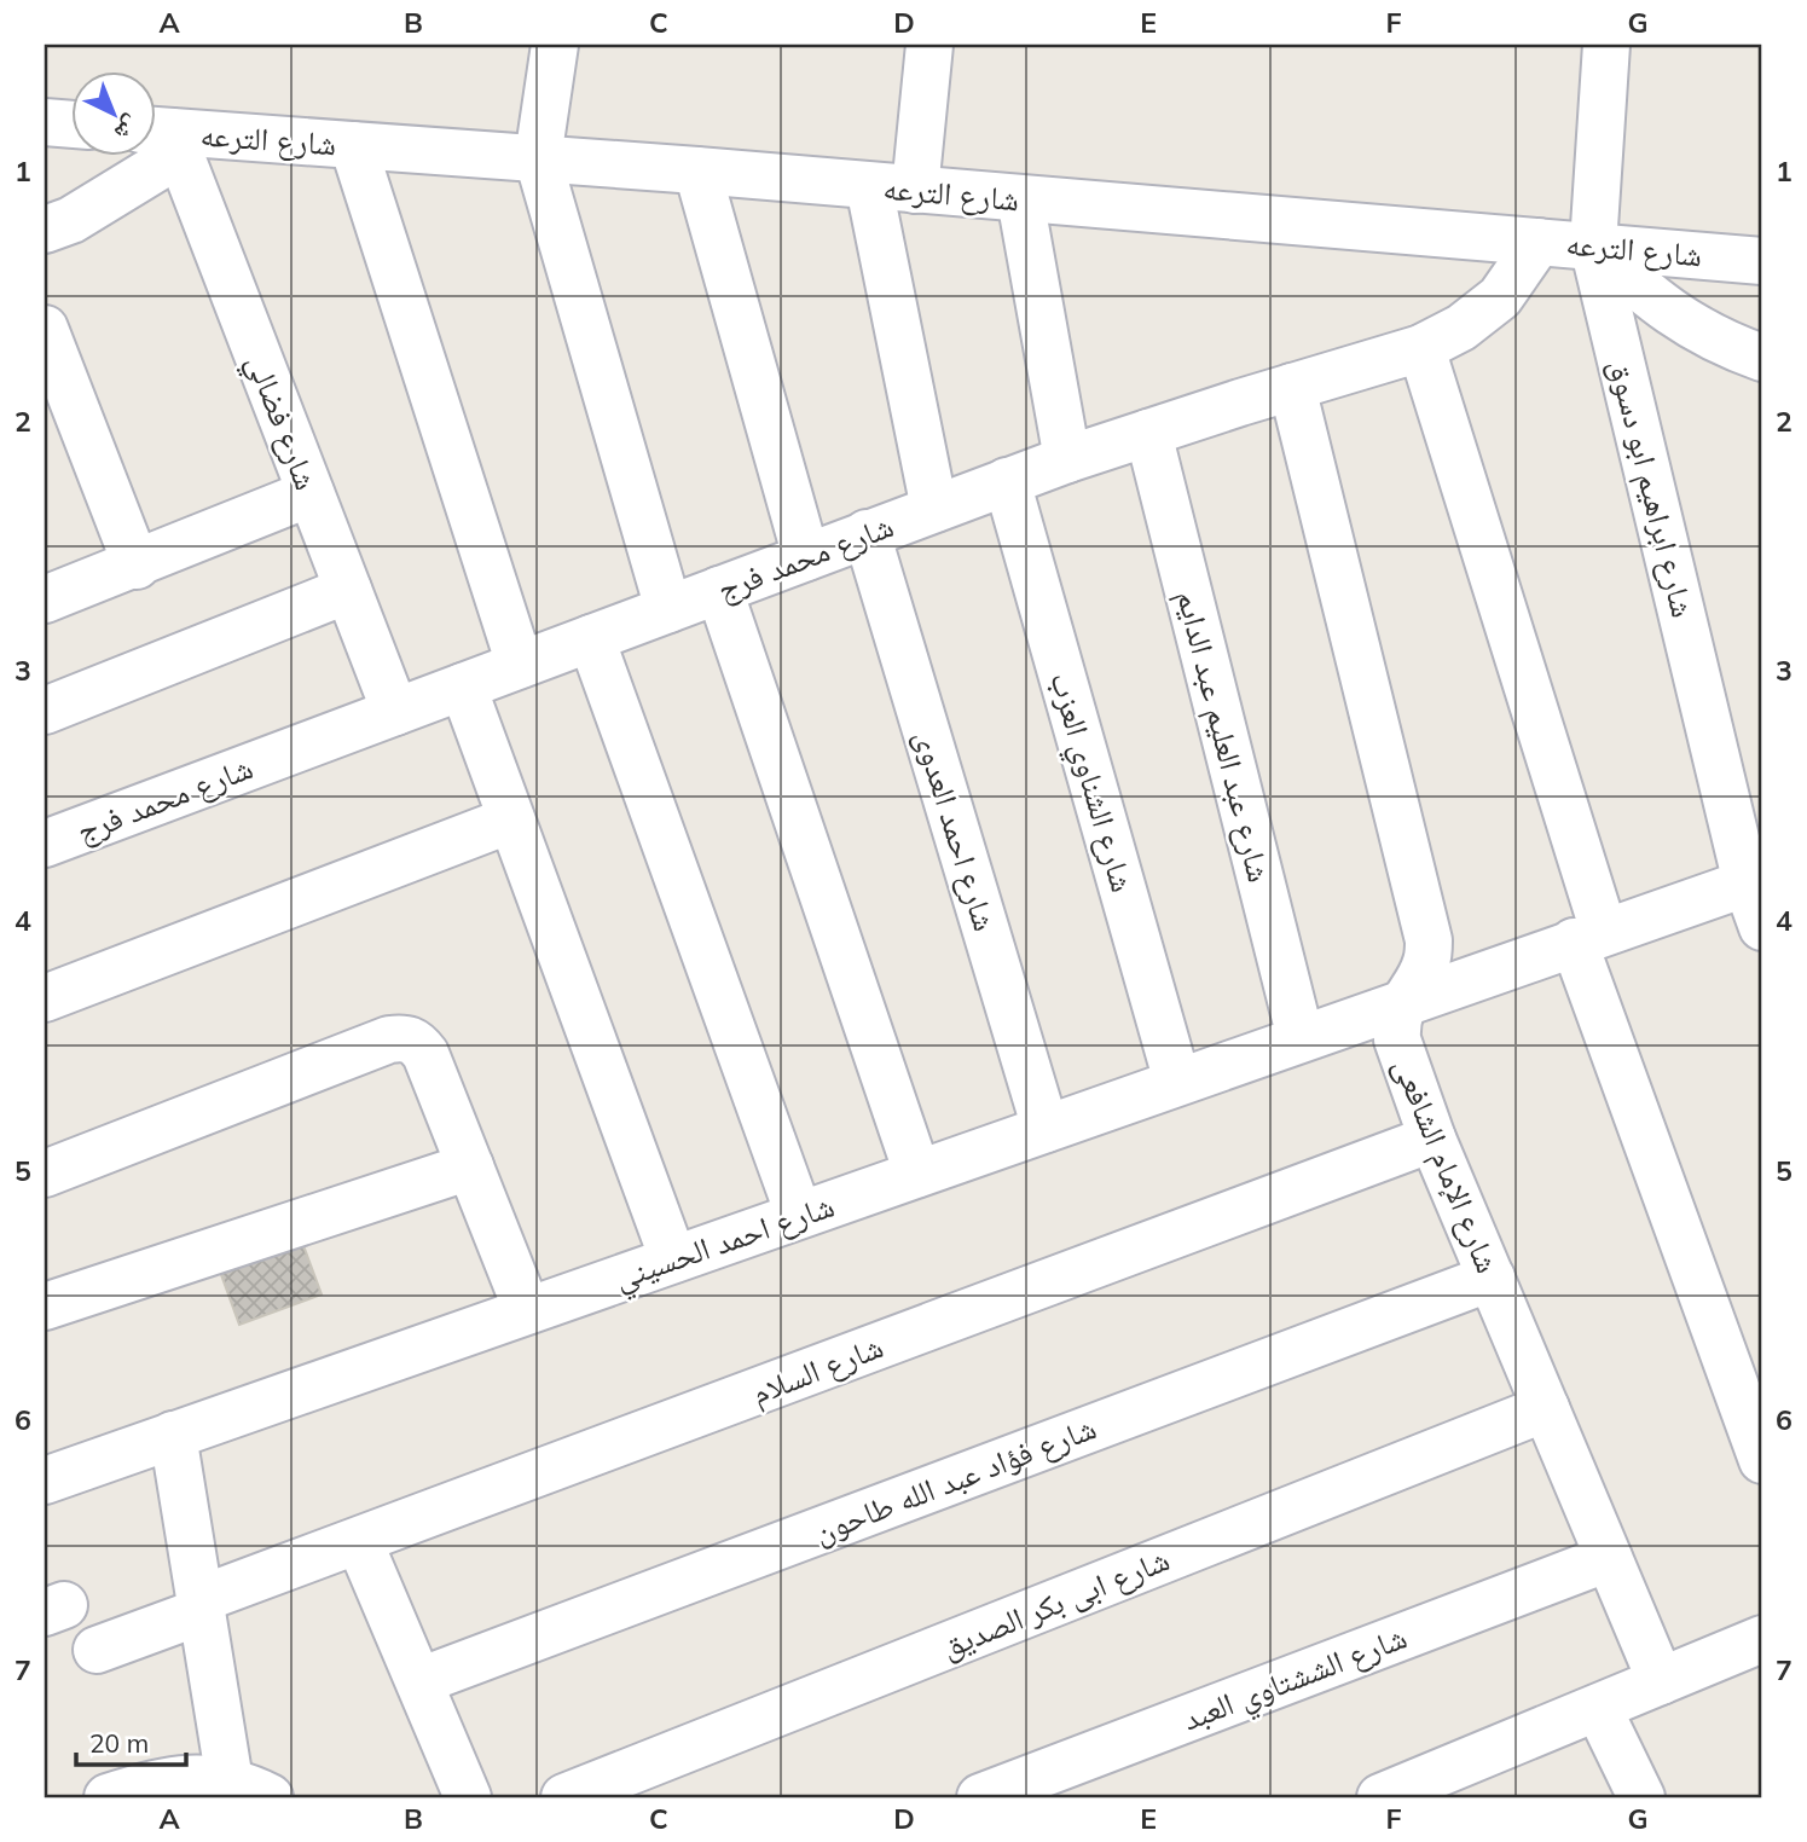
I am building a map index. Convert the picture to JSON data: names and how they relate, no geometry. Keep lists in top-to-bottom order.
{
  "streets": {
    "street": [
      "شارع الترعه",
      "شارع فضالي",
      "شارع ابراهيم ابو دسوق",
      "شارع محمد فرج",
      "شارع عبد العليم عبد الدايم",
      "شارع الشناوي العزب",
      "شارع احمد العدوى",
      "شارع الإمام الشافعى",
      "شارع احمد الحسيني",
      "شارع السلام",
      "شارع فؤاد عبد الله طاحون",
      "شارع ابى بكر الصديق",
      "شارع الششتاوي العبد"
    ]
  },
  "crossings": [
    ["شارع الترعه", "شارع فضالي"],
    ["شارع الترعه", "شارع ابراهيم ابو دسوق"],
    ["شارع الترعه", "شارع محمد فرج"],
    ["شارع فضالي", "شارع محمد فرج"],
    ["شارع ابراهيم ابو دسوق", "شارع احمد الحسيني"],
    ["شارع محمد فرج", "شارع عبد العليم عبد الدايم"],
    ["شارع محمد فرج", "شارع الشناوي العزب"],
    ["شارع محمد فرج", "شارع احمد العدوى"],
    ["شارع محمد فرج", "شارع الإمام الشافعى"],
    ["شارع عبد العليم عبد الدايم", "شارع احمد الحسيني"],
    ["شارع الشناوي العزب", "شارع احمد الحسيني"],
    ["شارع احمد العدوى", "شارع احمد الحسيني"],
    ["شارع الإمام الشافعى", "شارع احمد الحسيني"],
    ["شارع الإمام الشافعى", "شارع السلام"],
    ["شارع الإمام الشافعى", "شارع فؤاد عبد الله طاحون"],
    ["شارع الإمام الشافعى", "شارع ابى بكر الصديق"],
    ["شارع الإمام الشافعى", "شارع الششتاوي العبد"]
  ],
  "scale_bar": "20 m",
  "north": "bottom right",
  "grid": {
    "columns": [
      "A",
      "B",
      "C",
      "D",
      "E",
      "F",
      "G"
    ],
    "rows": [
      "1",
      "2",
      "3",
      "4",
      "5",
      "6",
      "7"
    ]
  }
}
